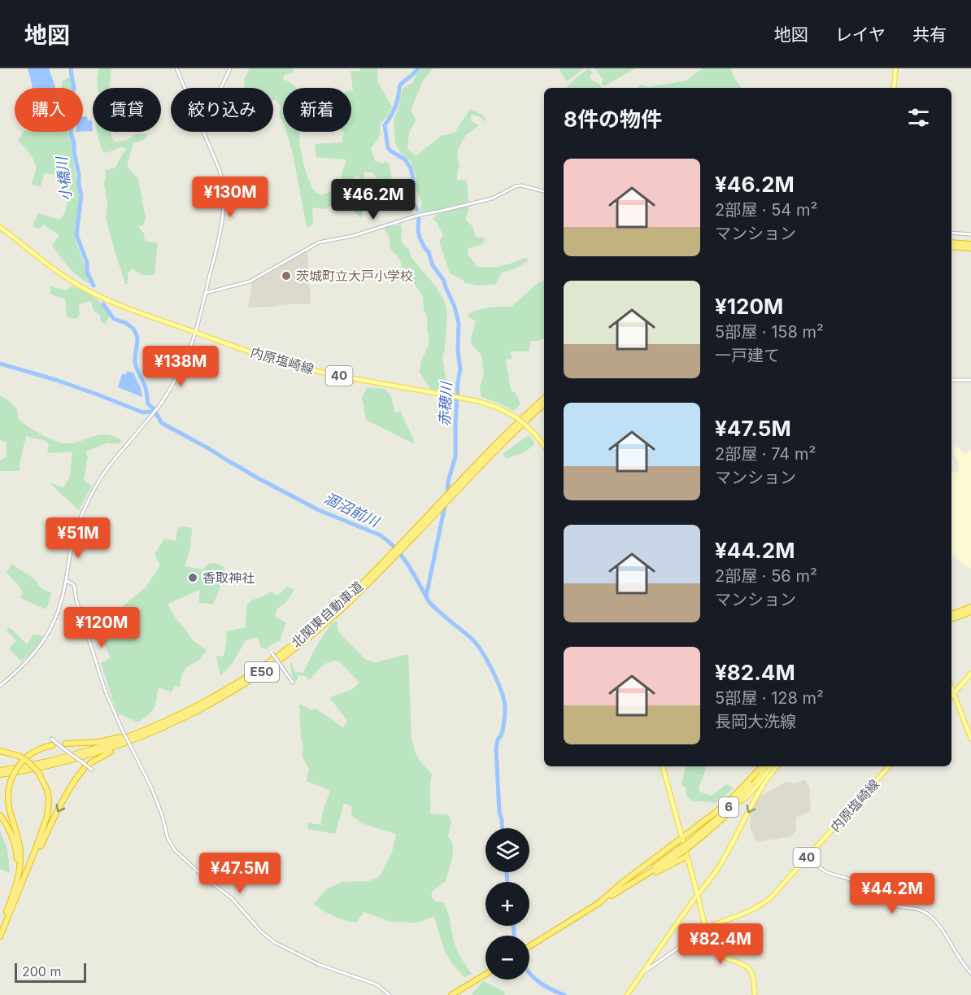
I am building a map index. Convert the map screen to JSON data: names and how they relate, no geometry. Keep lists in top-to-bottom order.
{
  "streets": {
    "highway": ["北関東自動車道", "E50", "6"],
    "main road": ["内原塩崎線", "40"]
  },
  "water": ["小橋川", "赤穂川", "涸沼前川"],
  "places": ["茨城町立大戸小学校", "香取神社"],
  "scale_bar": "200 m",
  "page": {
    "header": "地図",
    "nav": ["地図", "レイヤ", "共有"],
    "chip": [
      "購入",
      "賃貸",
      "絞り込み",
      "新着"
    ],
    "heading": "8件の物件",
    "list": [
      {
        "name": "¥46.2M",
        "note": "2部屋 · 54 m² · マンション"
      },
      {
        "name": "¥120M",
        "note": "5部屋 · 158 m² · 一戸建て"
      },
      {
        "name": "¥47.5M",
        "note": "2部屋 · 74 m² · マンション"
      },
      {
        "name": "¥44.2M",
        "note": "2部屋 · 56 m² · マンション"
      },
      {
        "name": "¥82.4M",
        "note": "5部屋 · 128 m² · 長岡大洗線"
      }
    ],
    "price": [
      "¥130M",
      "¥46.2M",
      "¥138M",
      "¥51M",
      "¥120M",
      "¥47.5M",
      "¥44.2M",
      "¥82.4M"
    ],
    "map_buttons": ["+", "−"],
    "scale": "200 m"
  }
}
